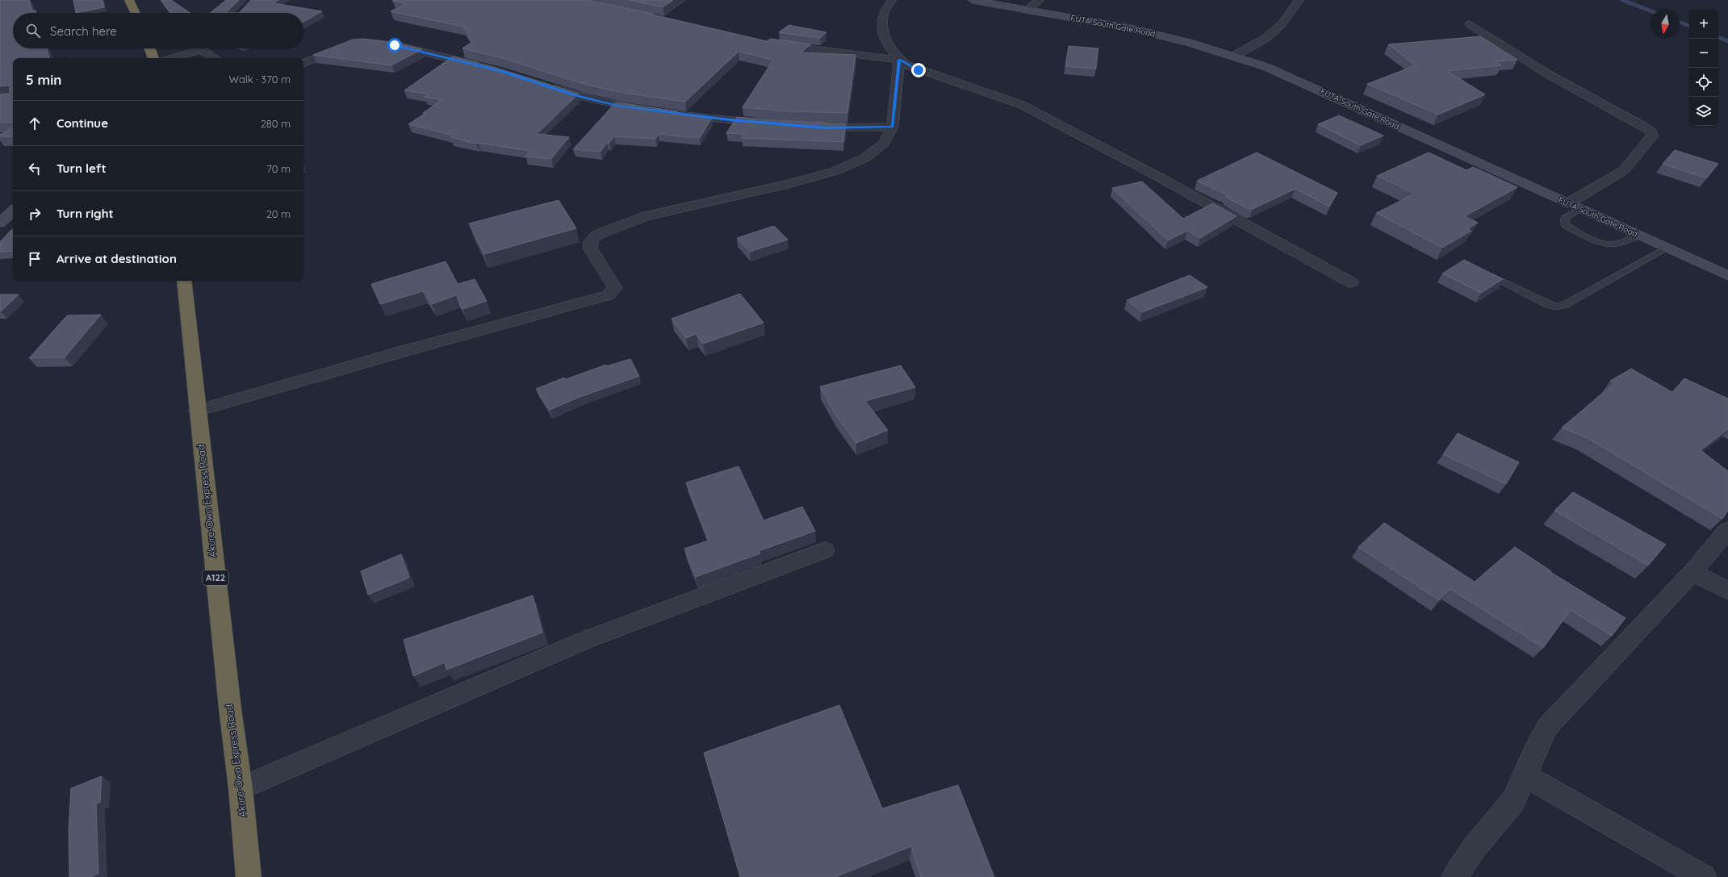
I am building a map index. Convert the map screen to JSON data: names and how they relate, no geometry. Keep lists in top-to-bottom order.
{
  "streets": {
    "highway": ["Akure-Owo Express Road", "A122"],
    "main road": ["FUTA South Gate Road"]
  },
  "north": "bottom",
  "page": {
    "map_buttons": ["+", "−"],
    "search": "Search here",
    "heading": ["5 min", "Walk · 370 m"],
    "list": [
      ["Continue", "280 m"],
      ["Turn left", "70 m"],
      ["Turn right", "20 m"],
      "Arrive at destination"
    ]
  }
}
